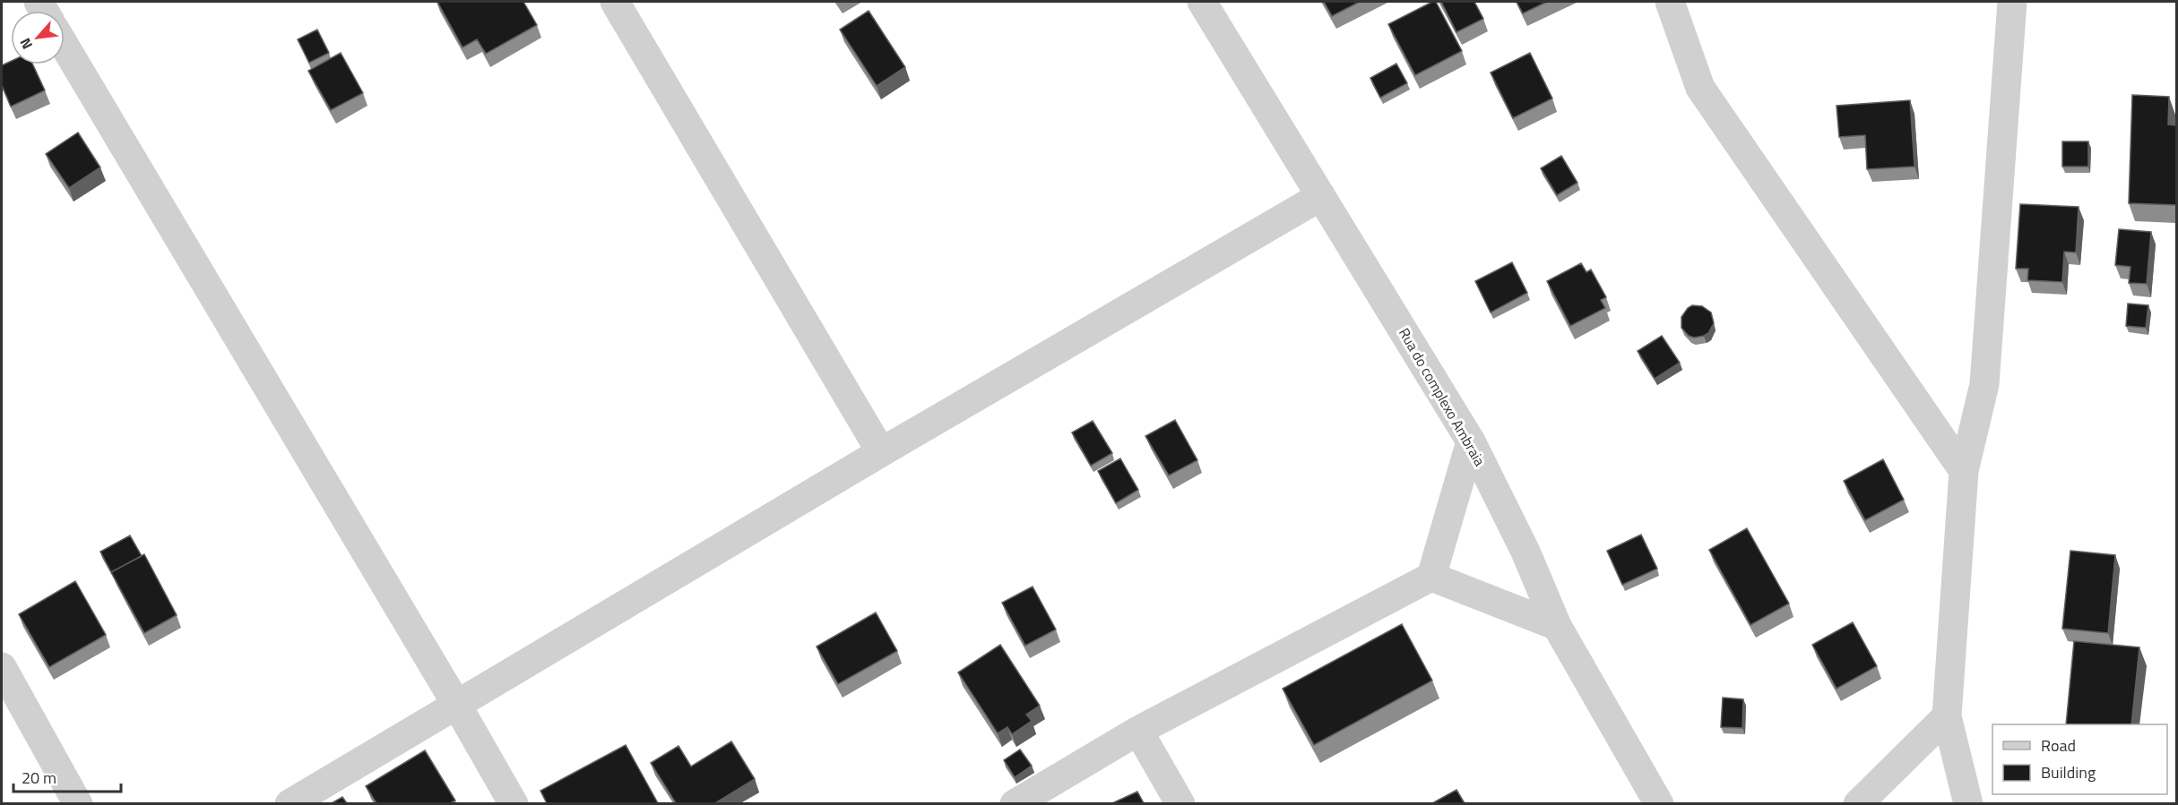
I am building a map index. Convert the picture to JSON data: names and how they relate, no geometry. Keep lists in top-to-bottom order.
{
  "streets": {
    "street": ["Rua do complexo Ambraia"]
  },
  "legend": ["Road", "Building"],
  "scale_bar": "20 m",
  "north": "bottom left"
}
